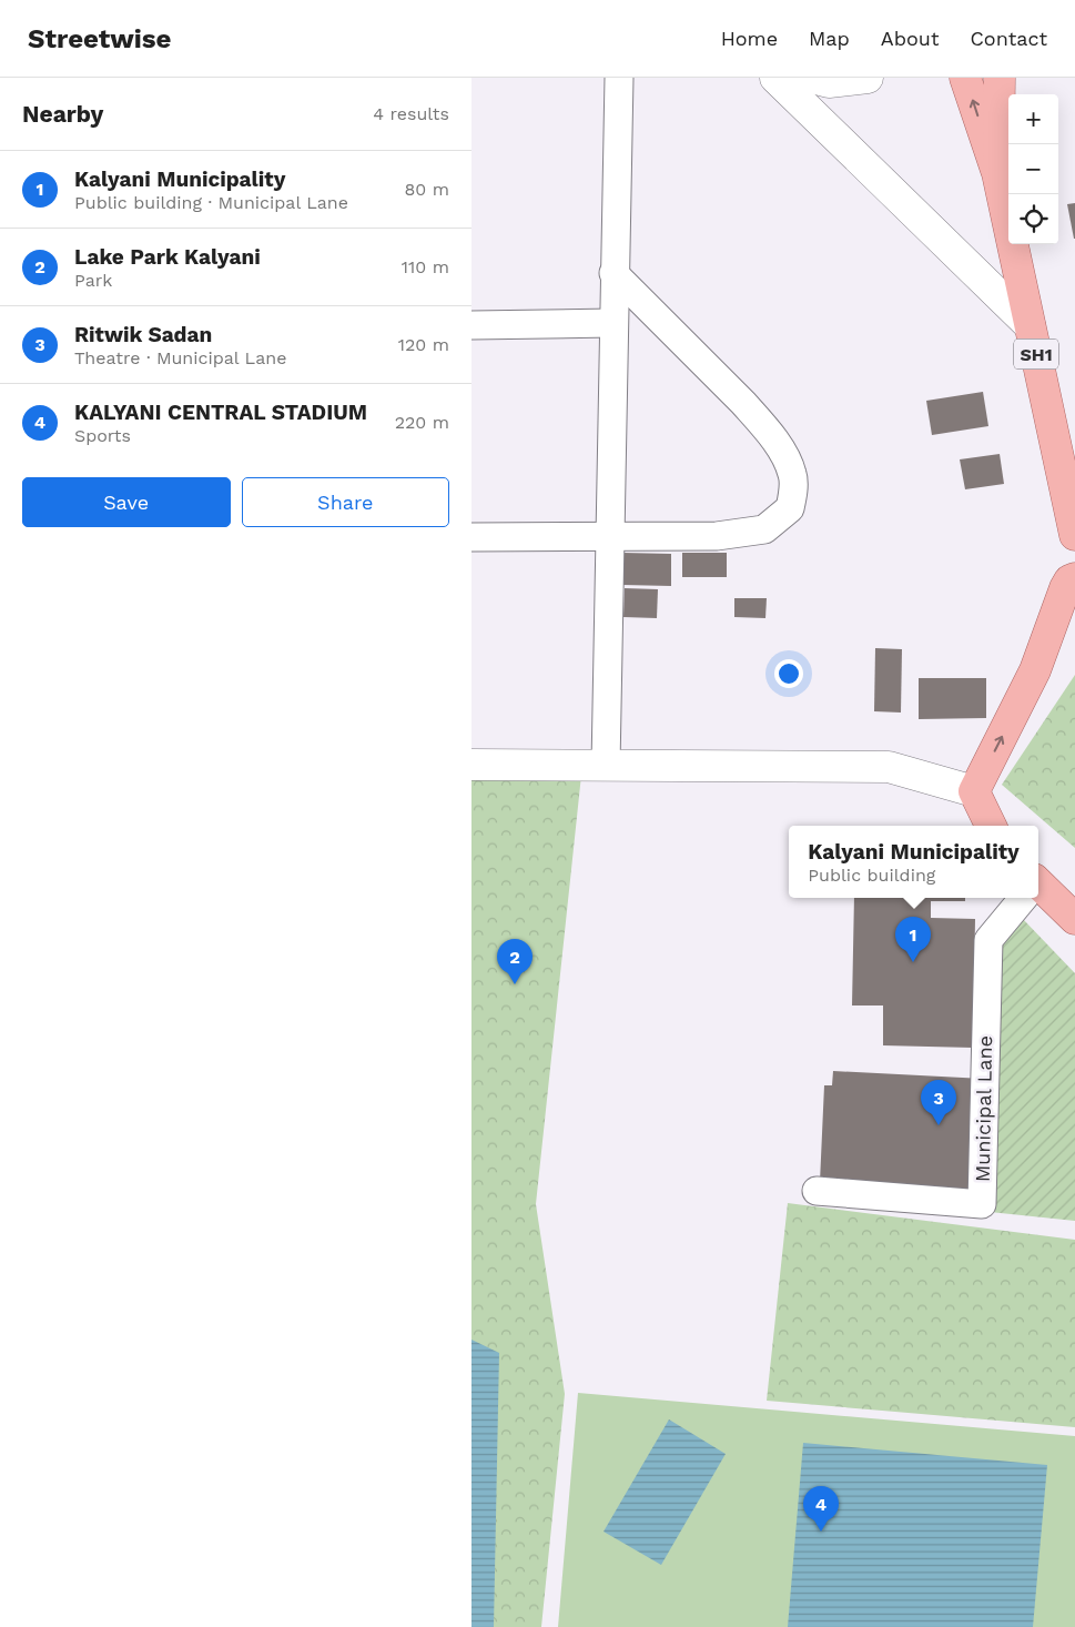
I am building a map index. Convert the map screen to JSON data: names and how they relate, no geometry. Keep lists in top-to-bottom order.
{
  "streets": {
    "main road": ["SH1"],
    "street": ["Municipal Lane"]
  },
  "page": {
    "header": "Streetwise",
    "nav": [
      "Home",
      "Map",
      "About",
      "Contact"
    ],
    "heading": ["Nearby", "4 results"],
    "map_buttons": ["+", "−"],
    "list": [
      {
        "mark": "1",
        "name": "Kalyani Municipality",
        "note": "Public building · Municipal Lane",
        "value": "80 m"
      },
      {
        "mark": "2",
        "name": "Lake Park Kalyani",
        "note": "Park",
        "value": "110 m"
      },
      {
        "mark": "3",
        "name": "Ritwik Sadan",
        "note": "Theatre · Municipal Lane",
        "value": "120 m"
      },
      {
        "mark": "4",
        "name": "KALYANI CENTRAL STADIUM",
        "note": "Sports",
        "value": "220 m"
      }
    ],
    "buttons": ["Save", "Share"],
    "popup": ["Kalyani Municipality", "Public building"],
    "pins": [
      "1",
      "2",
      "3",
      "4"
    ]
  }
}
